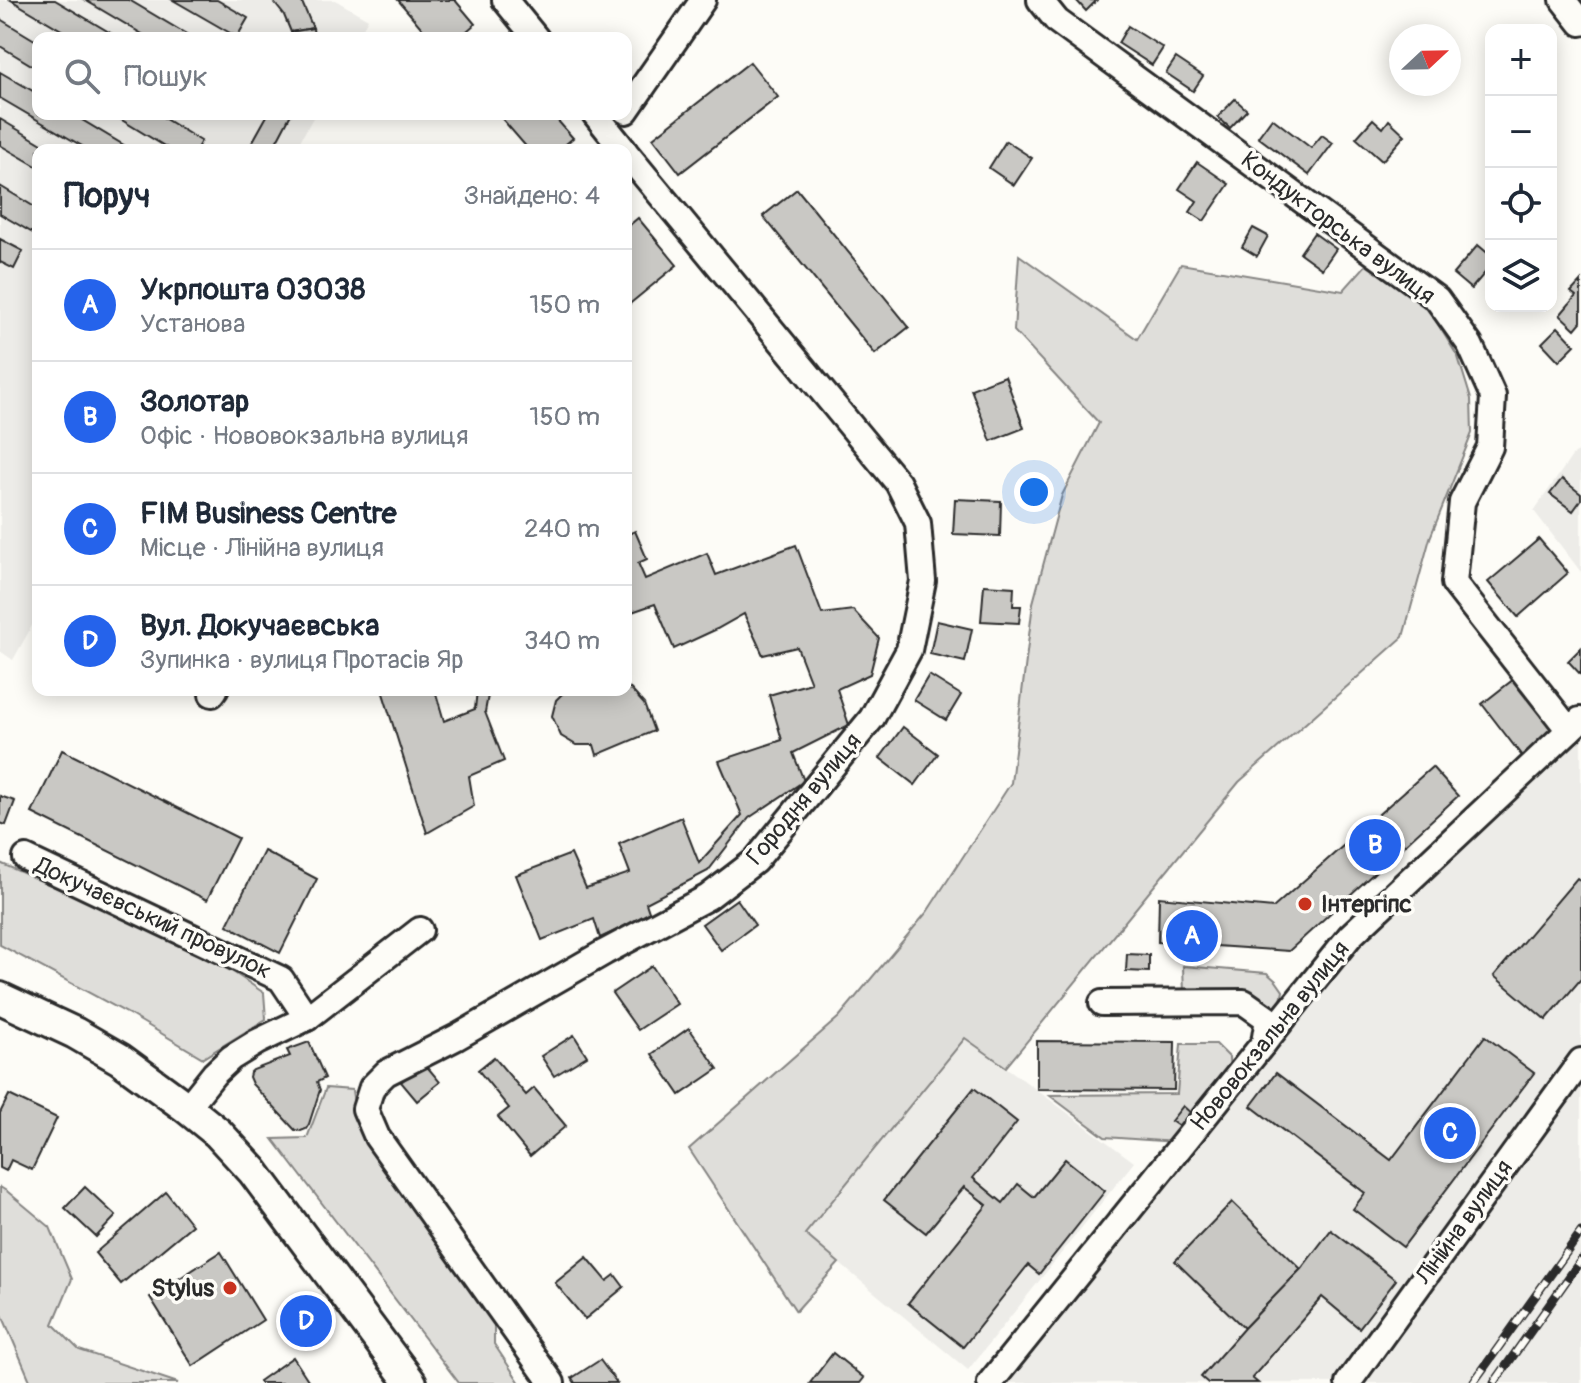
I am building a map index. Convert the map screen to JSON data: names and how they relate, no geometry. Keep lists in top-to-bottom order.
{
  "streets": {
    "street": [
      "Кондукторська вулиця",
      "Городня вулиця",
      "Докучаєвський провулок",
      "Нововокзальна вулиця",
      "Лінійна вулиця"
    ]
  },
  "crossings": [
    ["Кондукторська вулиця", "Нововокзальна вулиця"]
  ],
  "places": ["Інтергіпс", "Stylus"],
  "north": "right",
  "page": {
    "map_buttons": ["+", "−"],
    "search": "Пошук",
    "heading": ["Поруч", "Знайдено: 4"],
    "list": [
      {
        "mark": "A",
        "name": "Укрпошта 03038",
        "note": "Установа",
        "value": "150 m"
      },
      {
        "mark": "B",
        "name": "Золотар",
        "note": "Офіс · Нововокзальна вулиця",
        "value": "150 m"
      },
      {
        "mark": "C",
        "name": "FIM Business Centre",
        "note": "Місце · Лінійна вулиця",
        "value": "240 m"
      },
      {
        "mark": "D",
        "name": "Вул. Докучаєвська",
        "note": "Зупинка · вулиця Протасів Яр",
        "value": "340 m"
      }
    ],
    "pins": [
      "B",
      "A",
      "C",
      "D"
    ]
  }
}
